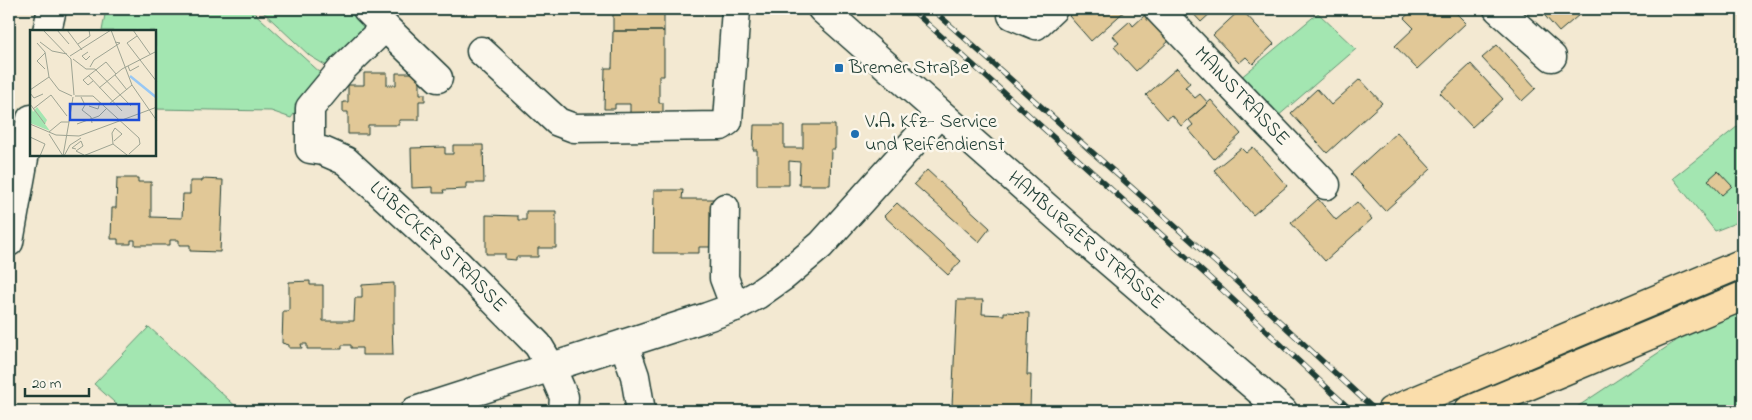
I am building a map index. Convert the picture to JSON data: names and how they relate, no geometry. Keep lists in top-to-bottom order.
{
  "streets": {
    "street": ["MAINSTRASSE", "HAMBURGER STRASSE", "LÜBECKER STRASSE"]
  },
  "places": {
    "transit": ["Bremer Straße"],
    "other": ["V.A. Kfz- Service und Reifendienst"]
  },
  "scale_bar": "20 m"
}
